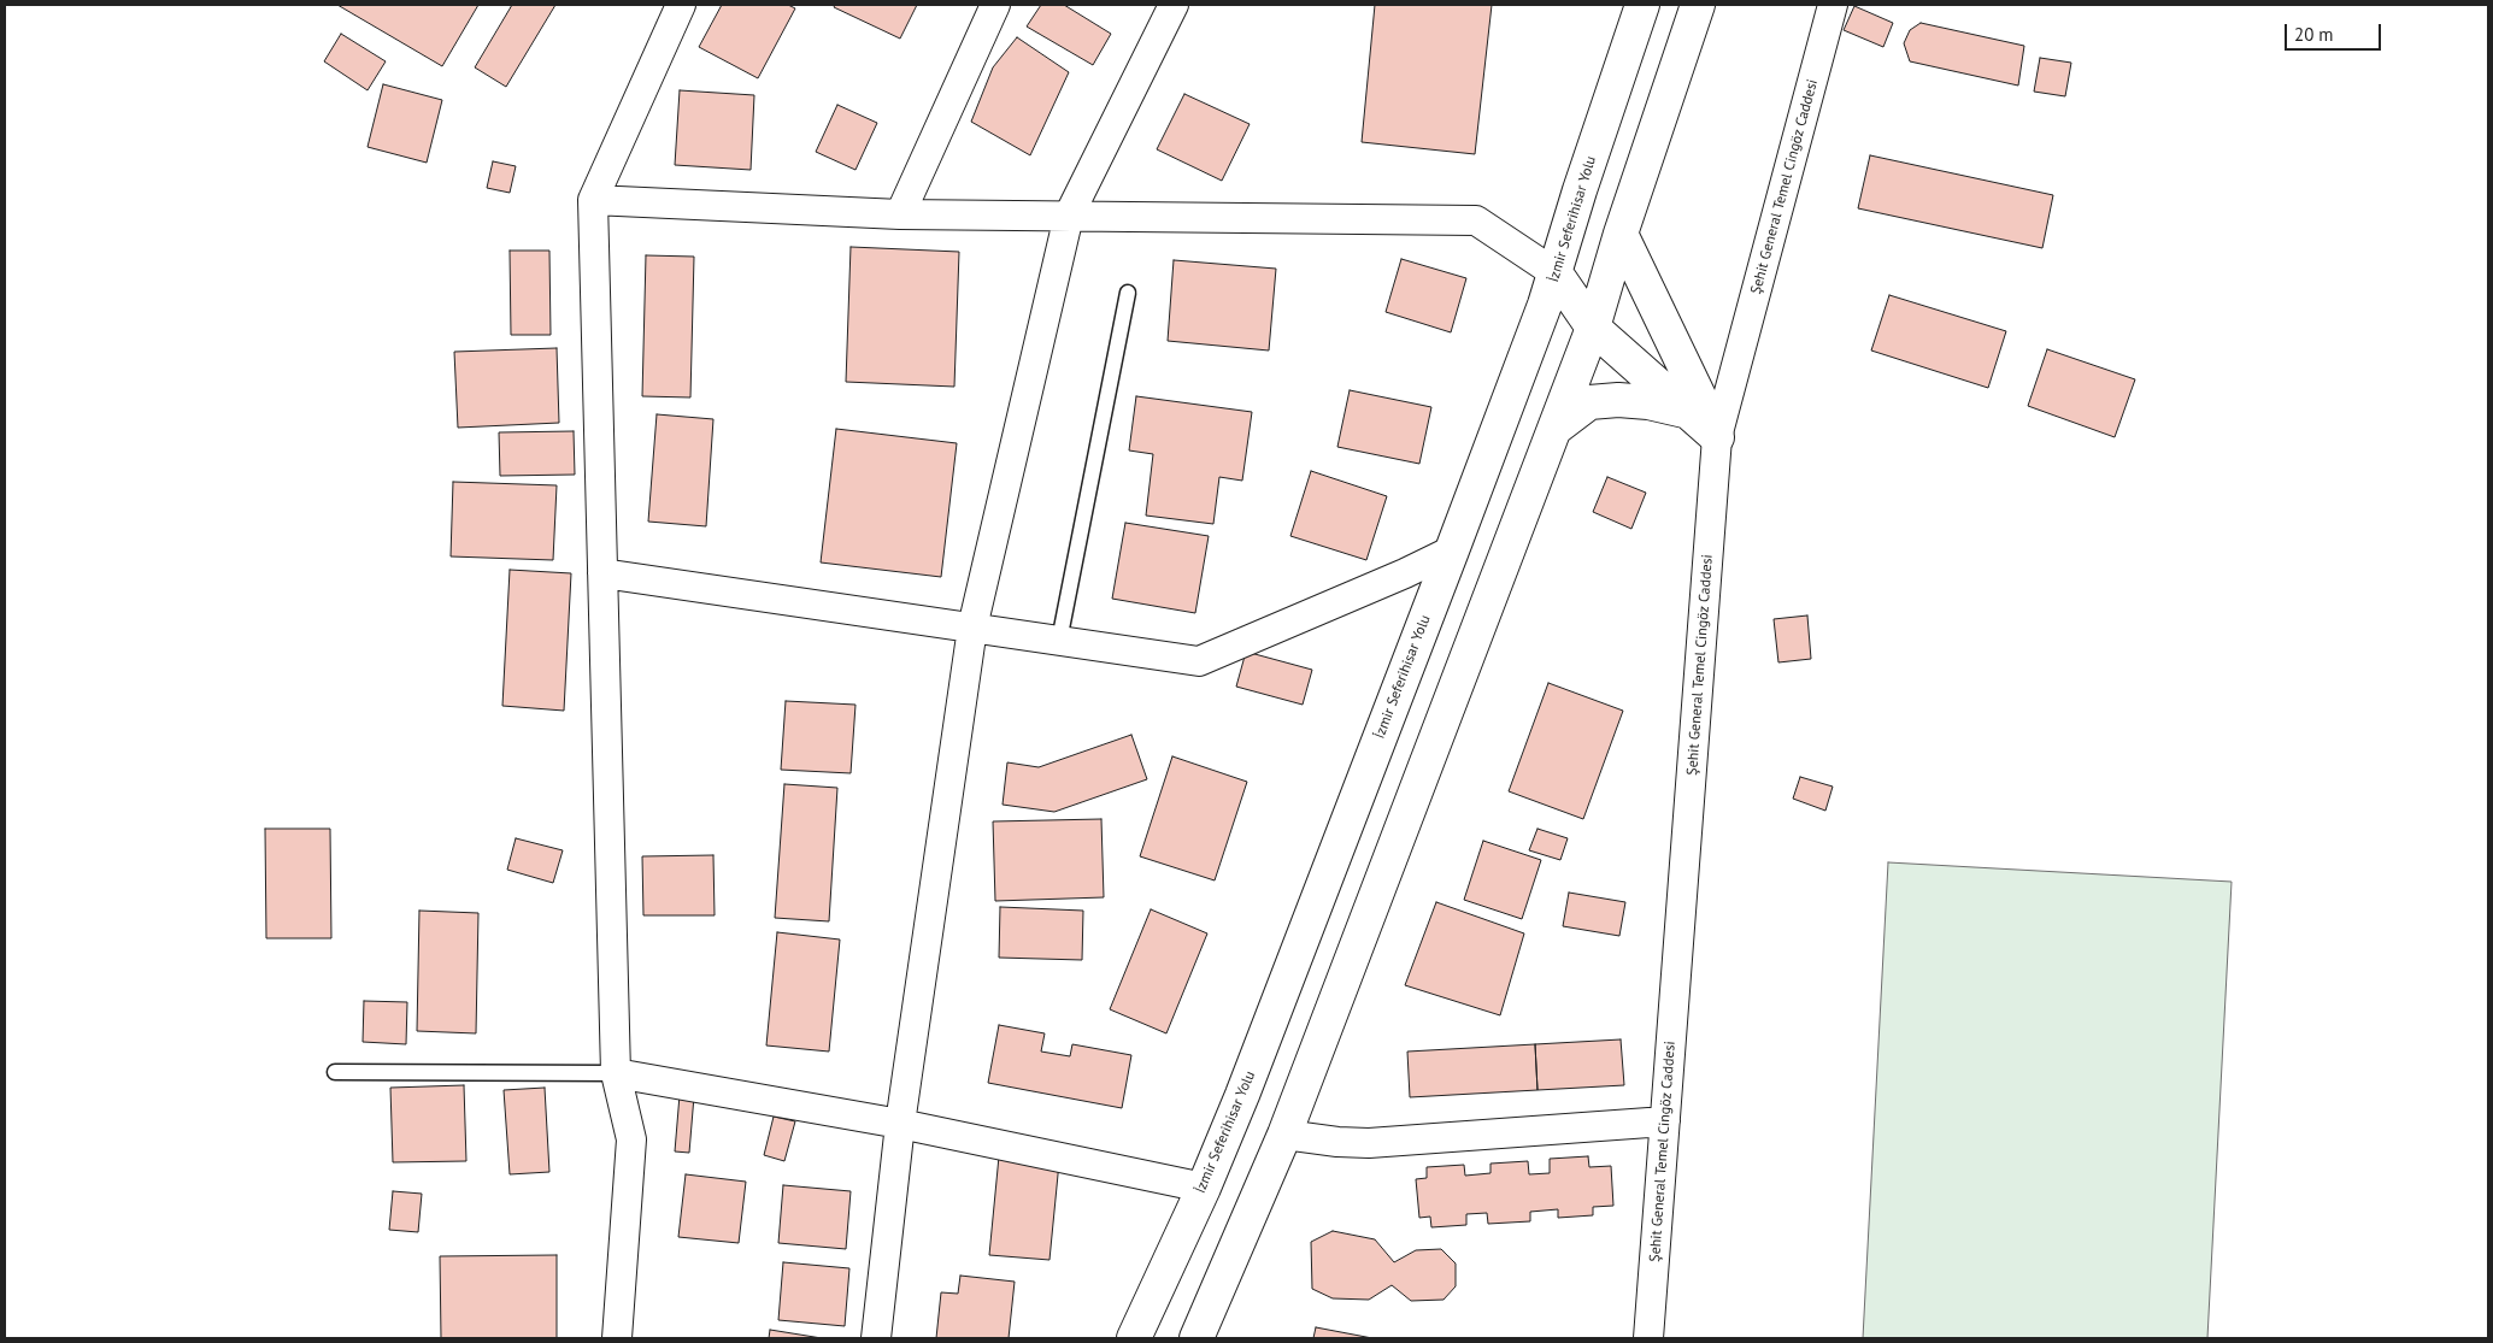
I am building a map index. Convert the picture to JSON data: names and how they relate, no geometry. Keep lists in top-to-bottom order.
{
  "streets": {
    "main road": ["İzmir Seferihisar Yolu"],
    "street": ["Şehit General Temel Cingöz Caddesi"]
  },
  "scale_bar": "20 m"
}
